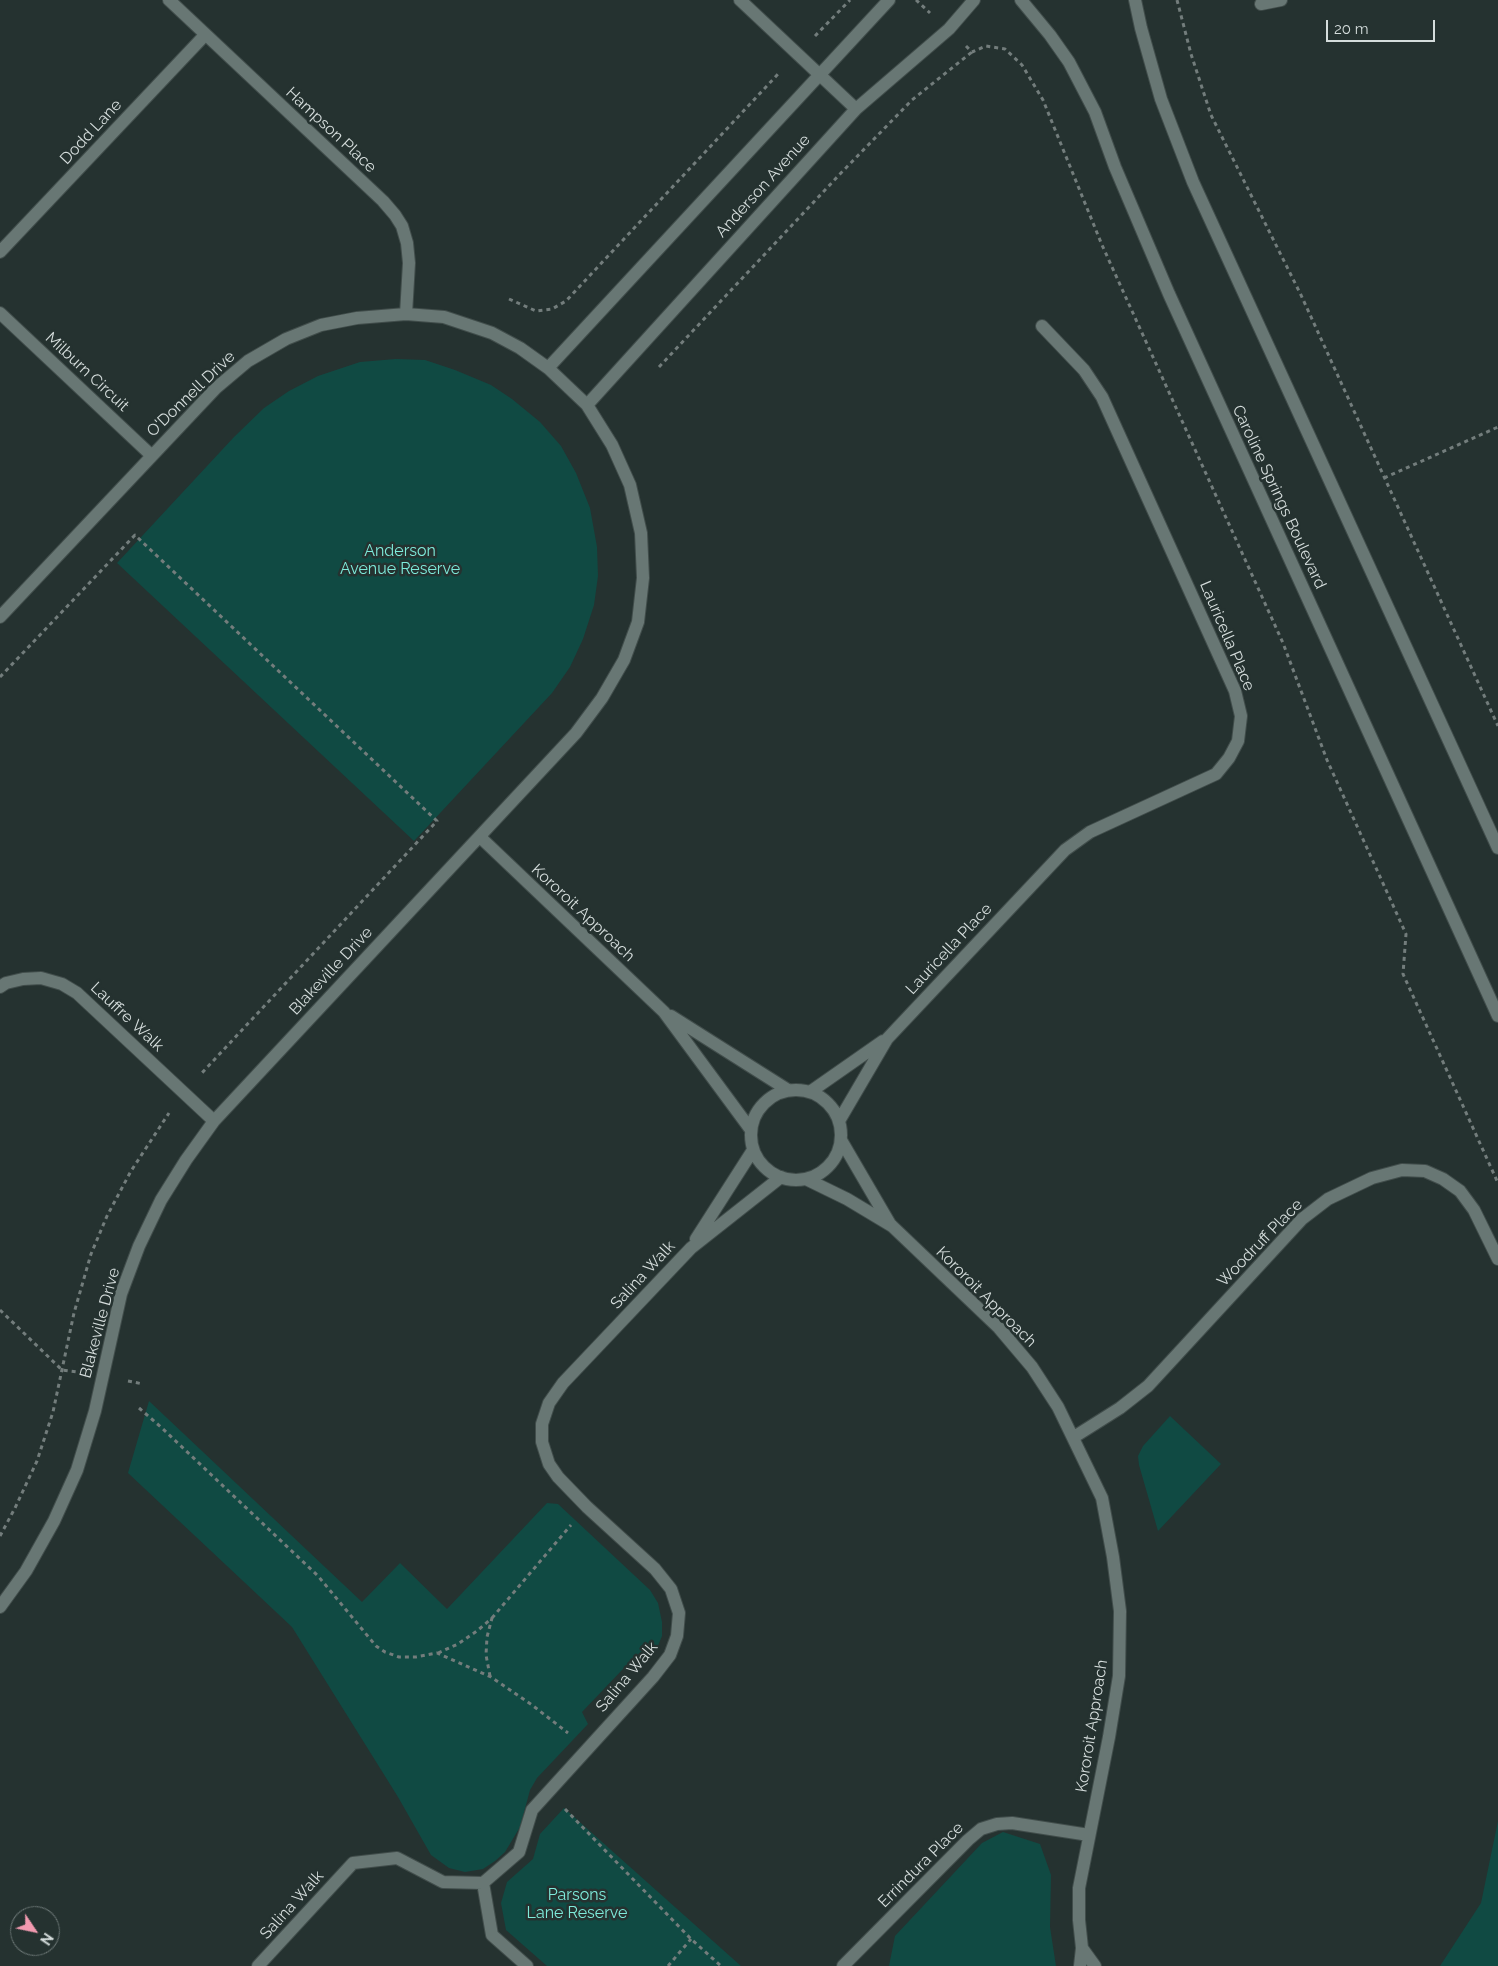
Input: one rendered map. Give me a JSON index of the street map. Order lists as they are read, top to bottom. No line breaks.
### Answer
{"streets":{"street":["Hampson Place","Dodd Lane","Anderson Avenue","Milburn Circuit","O'Donnell Drive","Caroline Springs Boulevard","Lauricella Place","Kororoit Approach","Blakeville Drive","Lauffre Walk","Woodruff Place","Salina Walk","Errindura Place"]},"crossings":[["Hampson Place","Dodd Lane"],["Hampson Place","O'Donnell Drive"],["Anderson Avenue","O'Donnell Drive"],["Anderson Avenue","Blakeville Drive"],["Milburn Circuit","O'Donnell Drive"],["O'Donnell Drive","Blakeville Drive"],["Lauricella Place","Kororoit Approach"],["Lauricella Place","Salina Walk"],["Kororoit Approach","Blakeville Drive"],["Kororoit Approach","Woodruff Place"],["Kororoit Approach","Salina Walk"],["Kororoit Approach","Errindura Place"],["Blakeville Drive","Lauffre Walk"]],"parks":["Anderson Avenue Reserve","Parsons Lane Reserve"],"scale_bar":"20 m","north":"bottom right"}
